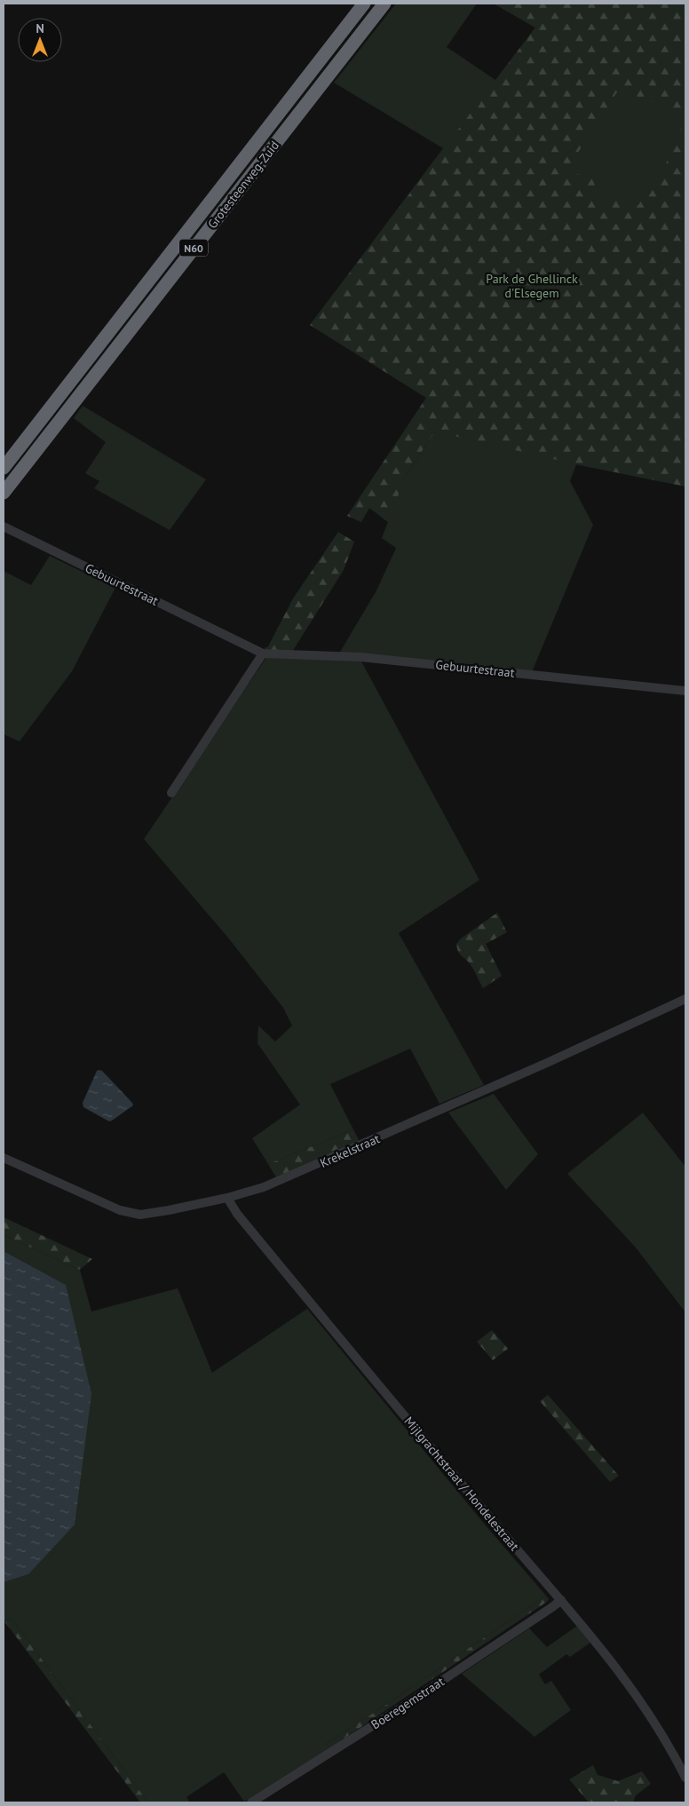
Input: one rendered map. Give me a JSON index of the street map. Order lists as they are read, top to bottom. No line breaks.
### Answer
{"streets":{"highway":["Grotesteenweg-Zuid","N60"],"street":["Gebuurtestraat","Krekelstraat","Mijlgrachtstraat / Hondelestraat","Boeregemstraat"]},"crossings":[["Krekelstraat","Mijlgrachtstraat / Hondelestraat"],["Mijlgrachtstraat / Hondelestraat","Boeregemstraat"]],"parks":["Park de Ghellinck d'Elsegem"],"north":"top"}
